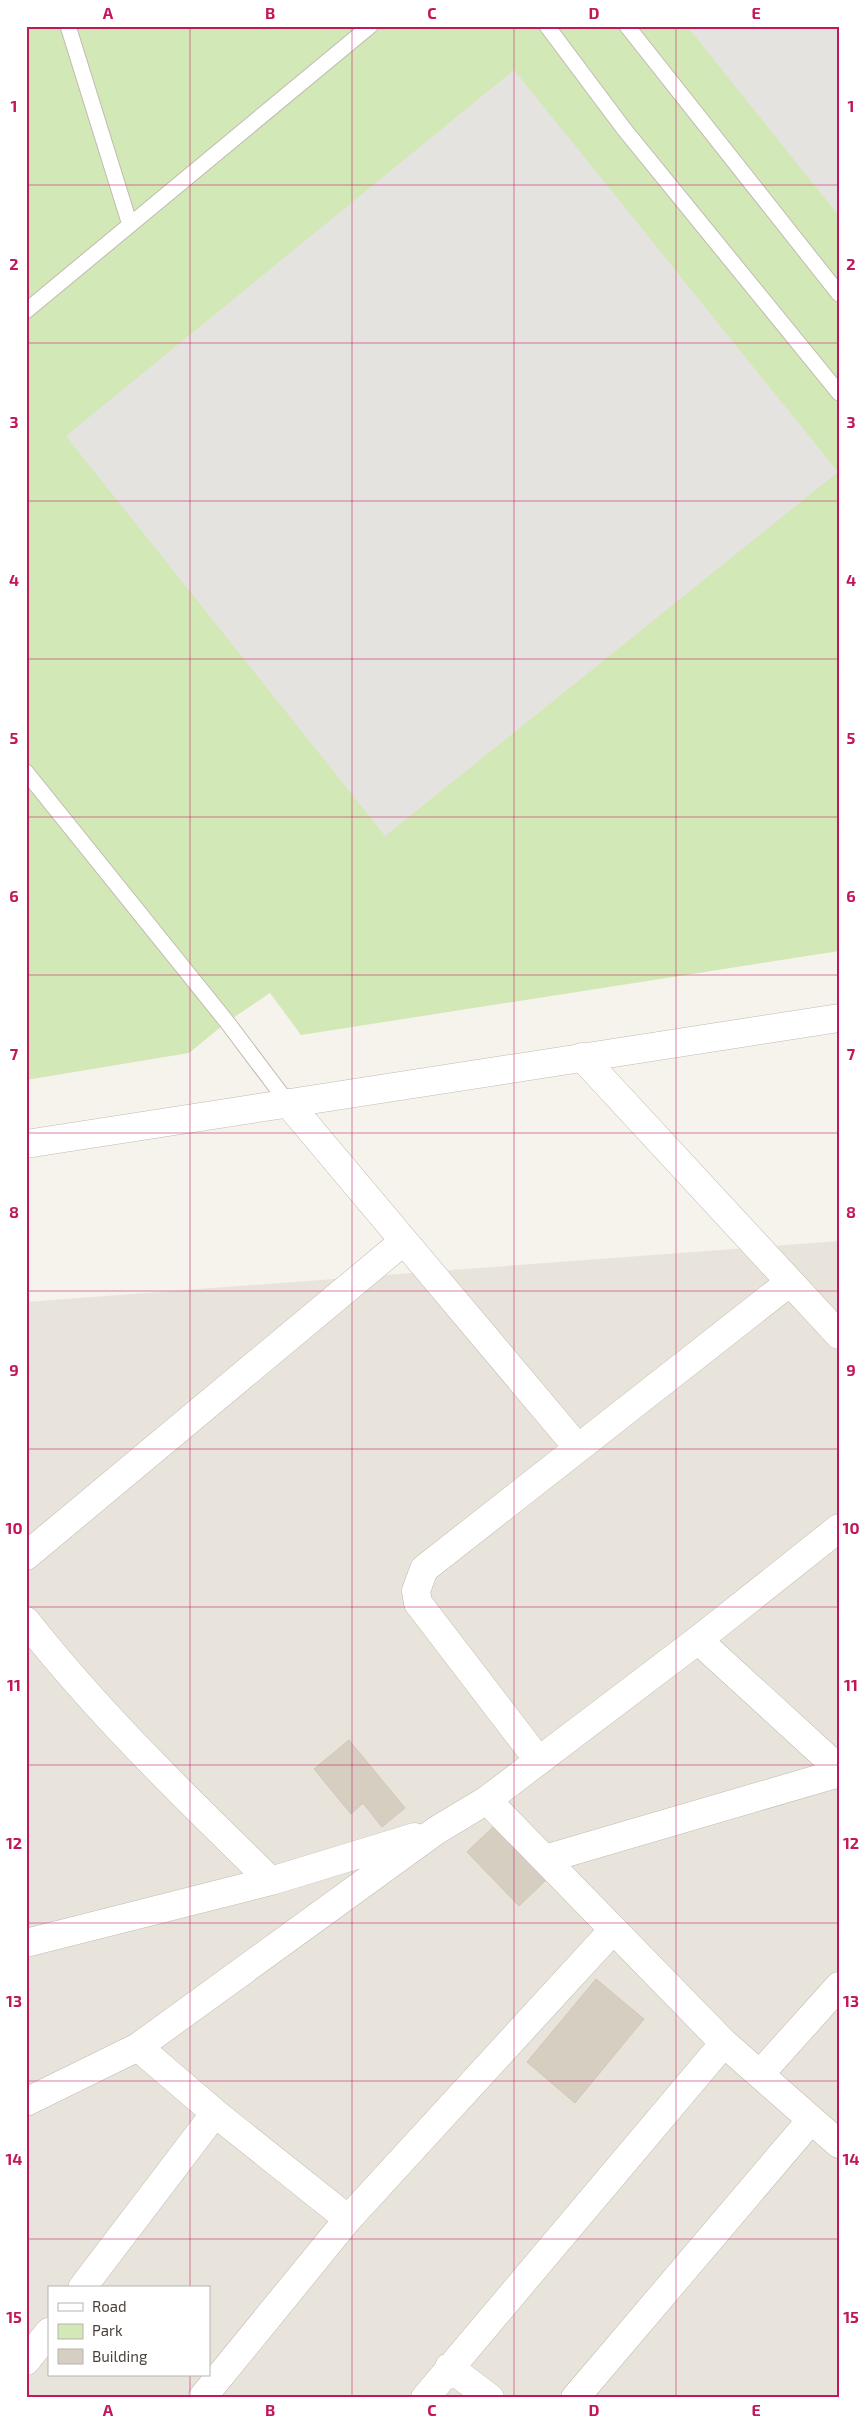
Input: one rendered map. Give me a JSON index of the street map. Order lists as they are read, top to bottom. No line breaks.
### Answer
{"legend":["Road","Park","Building"],"grid":{"columns":["A","B","C","D","E"],"rows":["1","2","3","4","5","6","7","8","9","10","11","12","13","14","15"]}}
